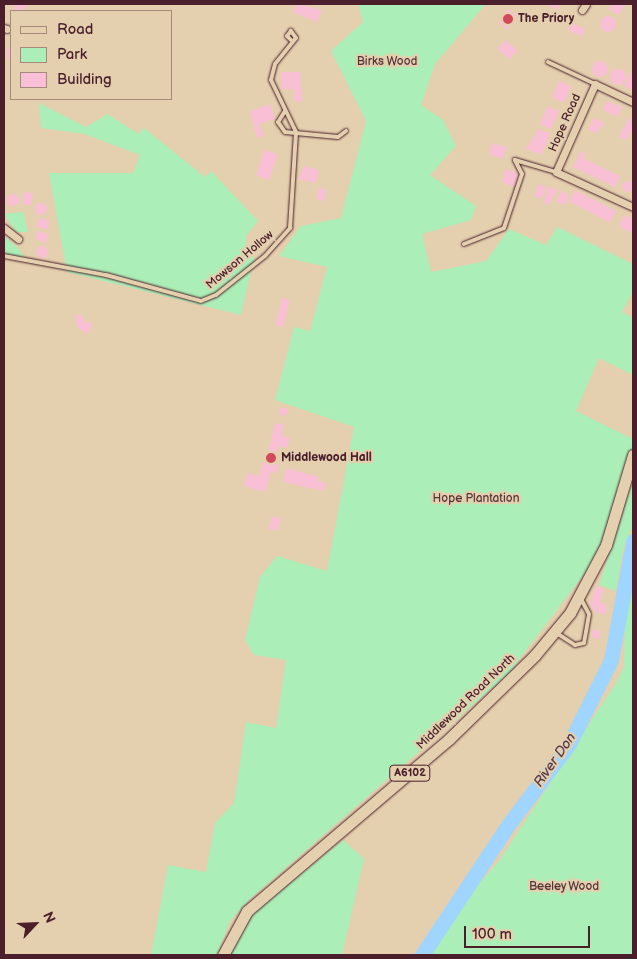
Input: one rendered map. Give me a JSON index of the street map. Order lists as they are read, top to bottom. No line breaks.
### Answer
{"streets":{"main road":["Middlewood Road North","A6102"],"street":["Hope Road"],"lane":["Mowson Hollow"]},"water":["River Don"],"parks":["Birks Wood","Hope Plantation","Beeley Wood"],"places":["The Priory","Middlewood Hall"],"legend":["Road","Park","Building"],"scale_bar":"100 m","north":"top right"}
